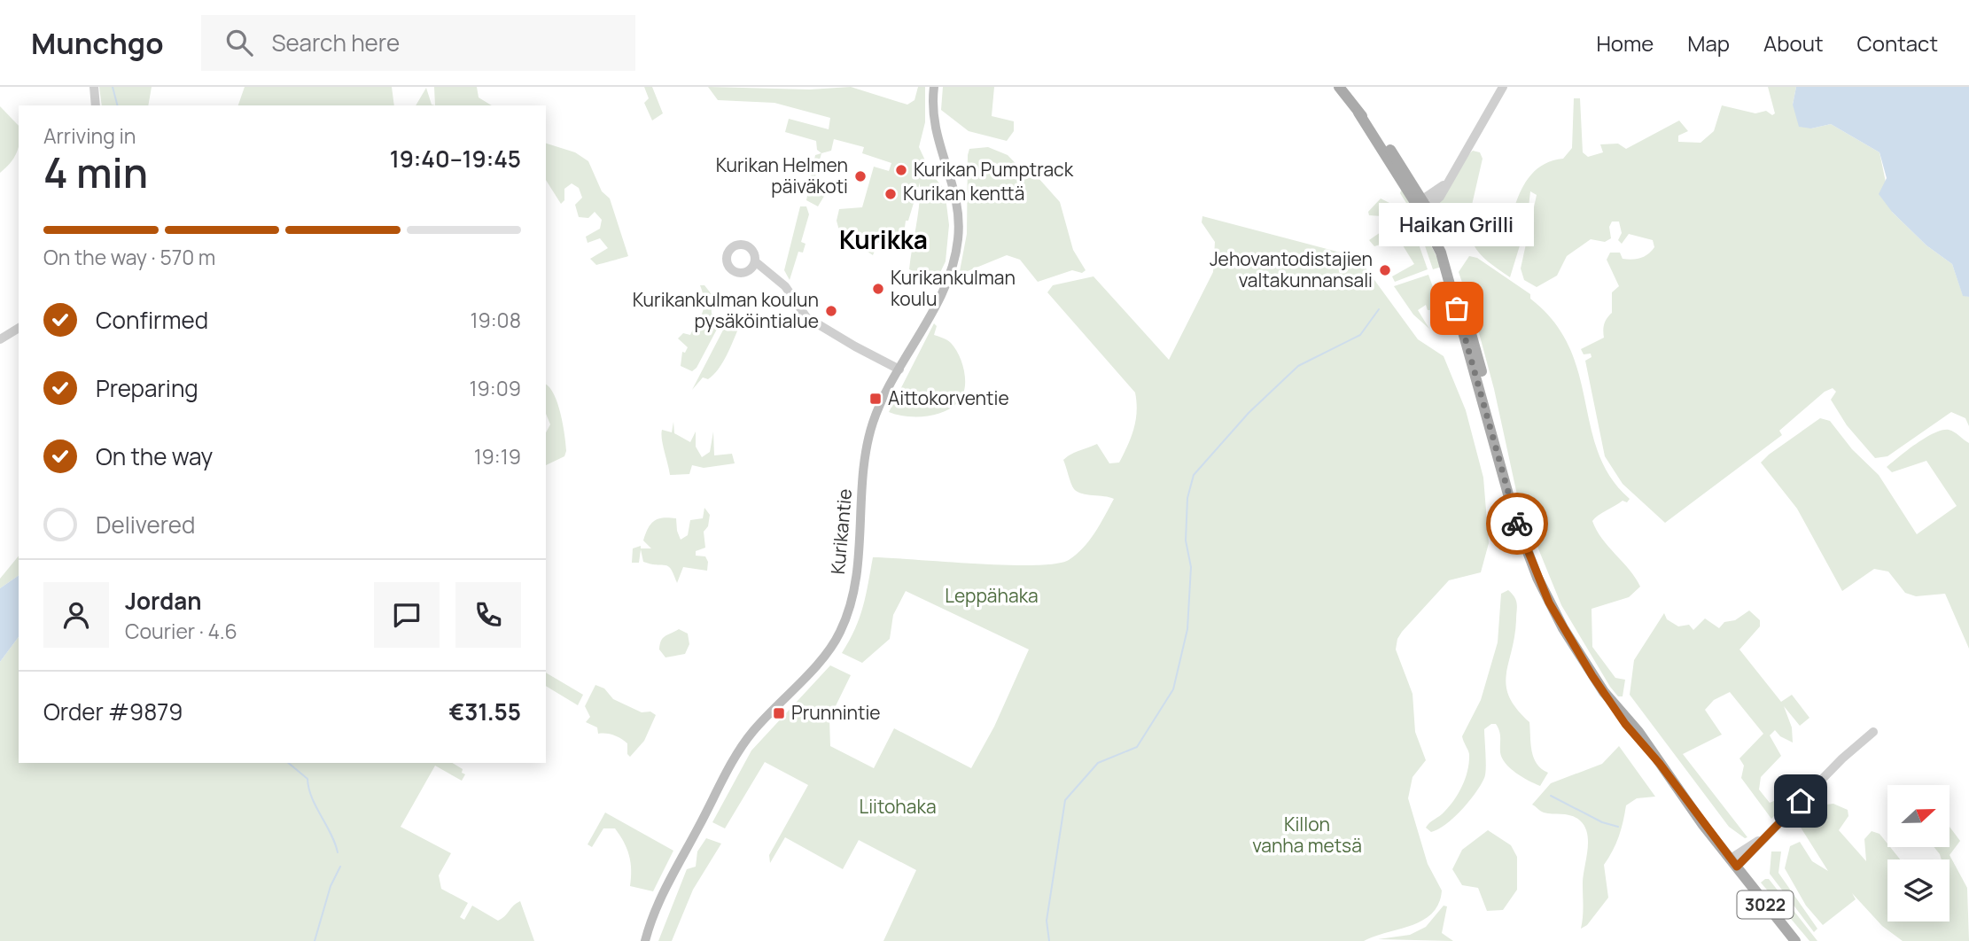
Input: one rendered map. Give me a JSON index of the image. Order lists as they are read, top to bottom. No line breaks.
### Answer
{"streets":{"main road":["Kurikantie","3022"]},"districts":["Kurikka"],"parks":["Leppähaka","Liitohaka","Killon vanha metsä"],"places":{"other":["Kurikan Pumptrack","Kurikan Helmen päiväkoti","Kurikan kenttä","Jehovantodistajien valtakunnansali","Kurikankulman koulu","Haikan Grilli","Kurikankulman koulun pysäköintialue"],"transit":["Aittokorventie","Prunnintie"]},"north":"right","page":{"header":"Munchgo","search":"Search here","nav":["Home","Map","About","Contact"],"heading":["4 min","Arriving in","19:40–19:45"],"panel":["Jordan","Courier · 4.6","Order #9879","€31.55"],"bubble":"Haikan Grilli","bar":"On the way · 570 m","list":[["Confirmed","19:08"],["Preparing","19:09"],["On the way","19:19"],"Delivered"]}}
